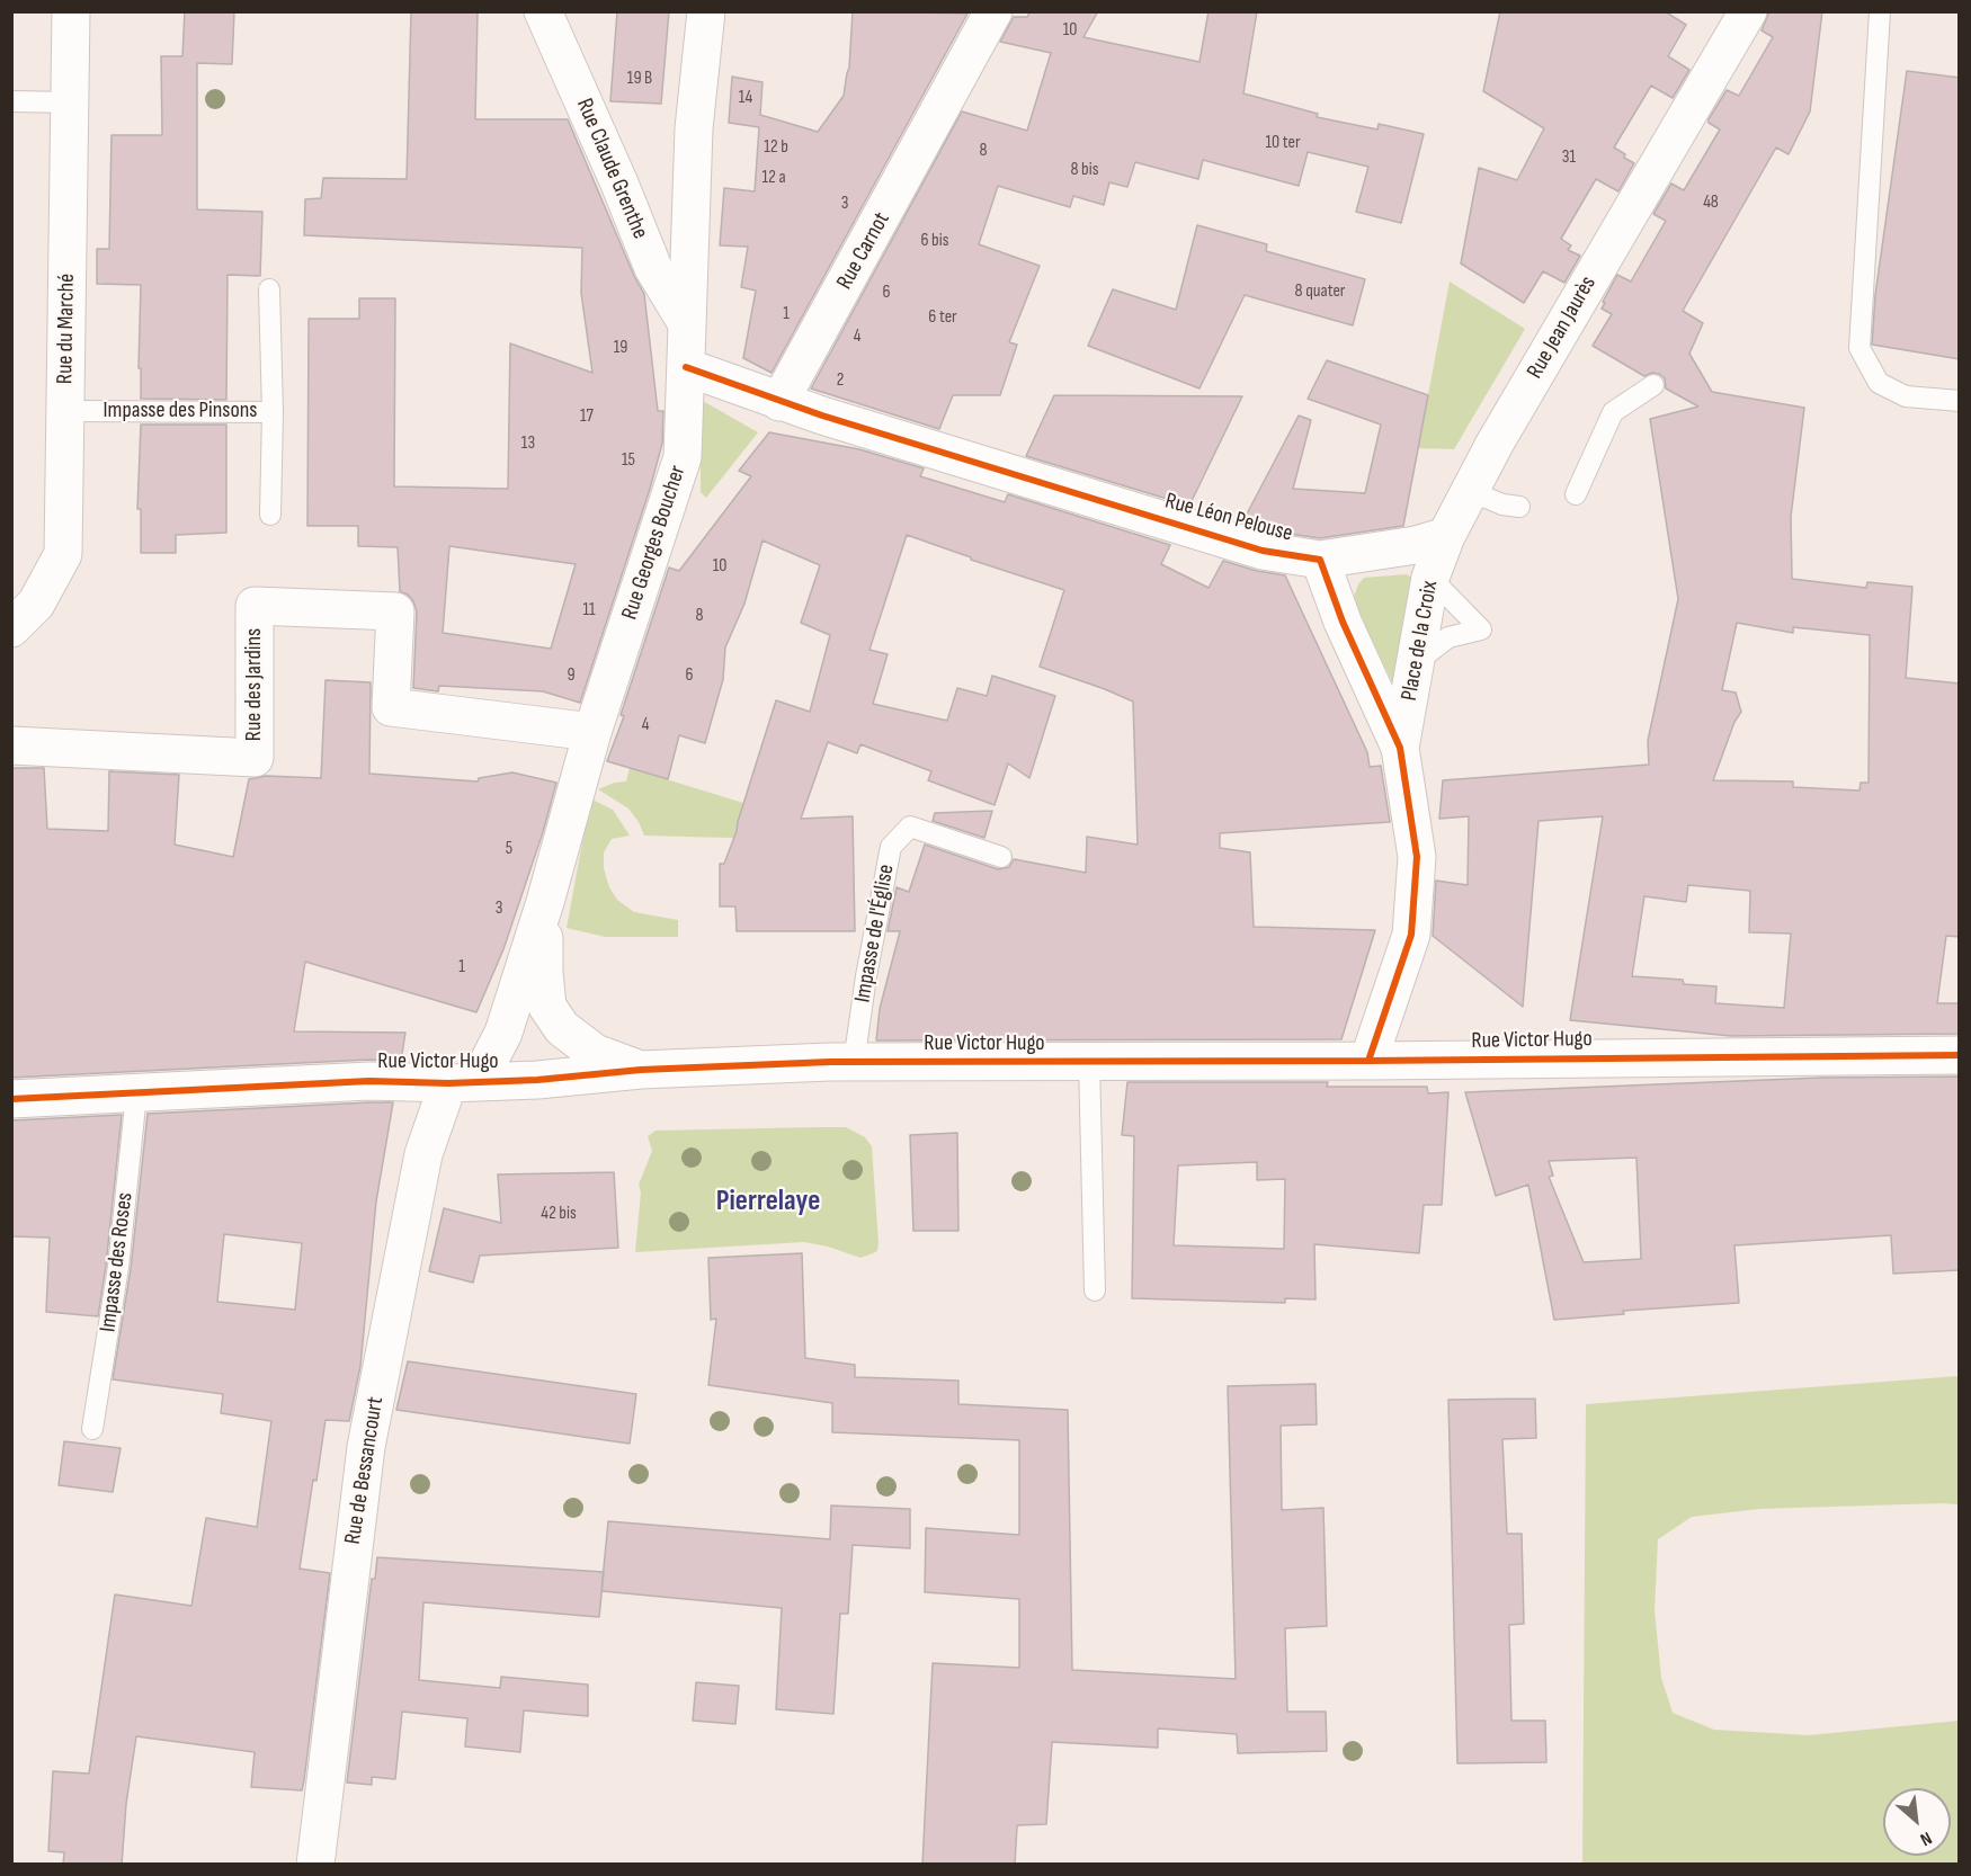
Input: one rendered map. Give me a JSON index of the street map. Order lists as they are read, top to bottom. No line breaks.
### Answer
{"streets":{"street":["Rue Claude Grenthe","Rue Carnot","Rue Jean Jaurès","Rue du Marché","Rue Léon Pelouse","Rue Georges Boucher","Place de la Croix","Rue des Jardins","Rue Victor Hugo","Rue de Bessancourt"],"lane":["Impasse des Pinsons","Impasse de l'Église","Impasse des Roses"]},"crossings":[["Rue Claude Grenthe","Rue Georges Boucher"],["Rue Carnot","Rue Léon Pelouse"],["Rue Jean Jaurès","Place de la Croix"],["Rue du Marché","Impasse des Pinsons"],["Rue Georges Boucher","Rue des Jardins"],["Rue Georges Boucher","Rue Victor Hugo"],["Rue Georges Boucher","Rue de Bessancourt"],["Impasse de l'Église","Rue Victor Hugo"],["Rue Victor Hugo","Impasse des Roses"],["Rue Victor Hugo","Rue de Bessancourt"]],"districts":["Pierrelaye"],"house_numbers":["10","19 B","14","10 ter","12 b","8","31","8 bis","12 a","48","3","6 bis","8 quater","6","1","6 ter","4","19","2","17","13","15","10","11","8","9","6","4","5","3","1","42 bis"],"north":"bottom right"}
